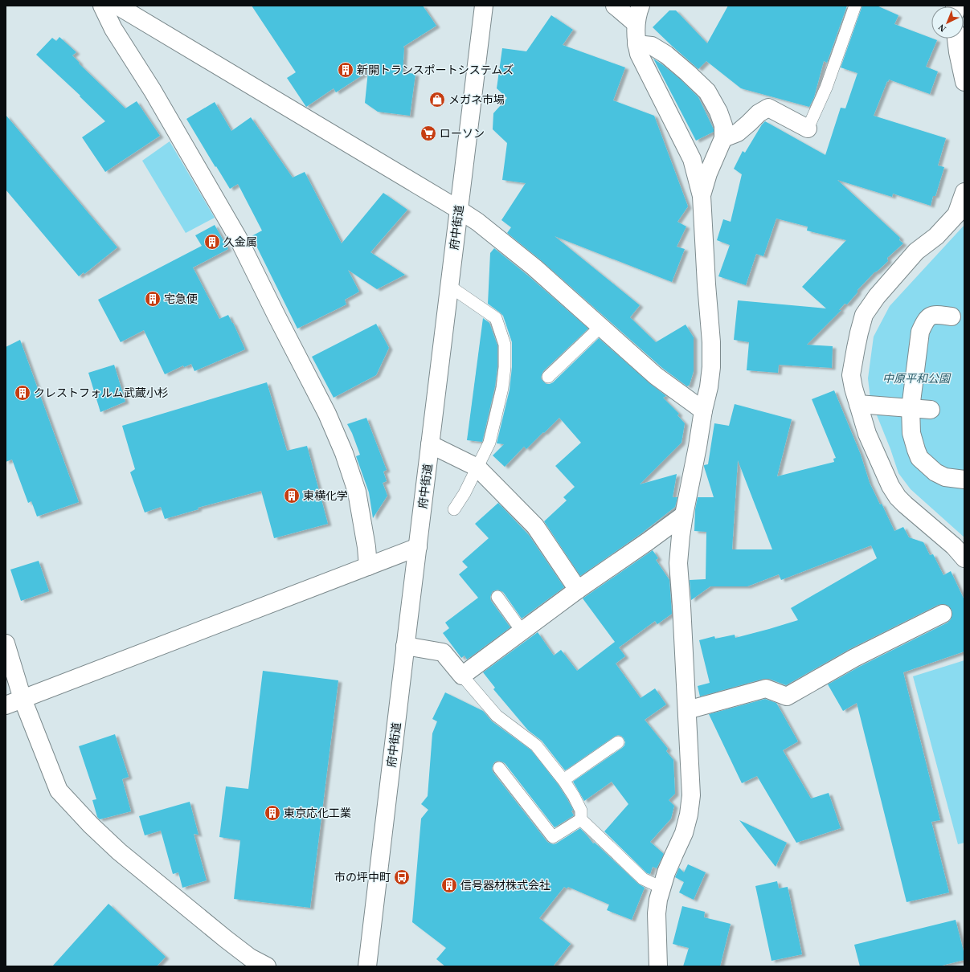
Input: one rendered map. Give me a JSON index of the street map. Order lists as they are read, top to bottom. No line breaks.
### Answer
{"streets":{"main road":["府中街道"]},"parks":["中原平和公園"],"places":{"building":["新開トランスポートシステムズ","久金属","宅急便","クレストフォルム武蔵小杉","東横化学","東京応化工業","信号器材株式会社"],"shop":["メガネ市場"],"supermarket":["ローソン"],"bus stop":["市の坪中町"]},"north":"bottom left"}
